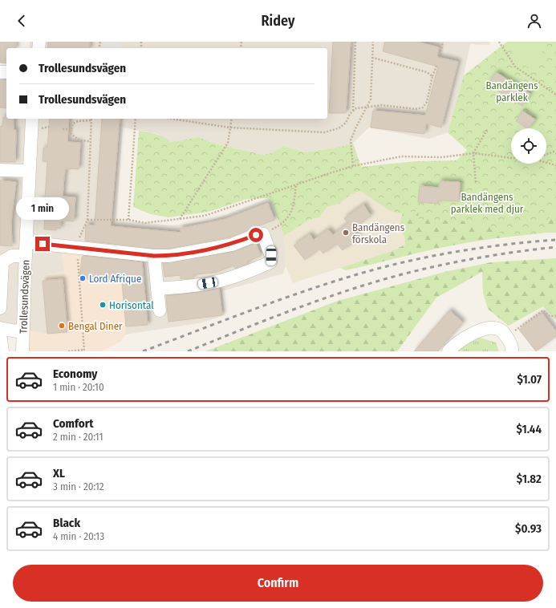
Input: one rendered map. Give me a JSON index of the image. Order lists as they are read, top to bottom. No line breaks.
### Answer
{"streets":{"street":["Trollesundsvägen"]},"parks":["Bandängens parklek","Bandängens parklek med djur"],"places":["Bandängens förskola","Lord Afrique","Horisontal","Bengal Diner"],"page":{"header":"Ridey","banner":["Trollesundsvägen","Trollesundsvägen"],"bubble":"1 min","list":[{"name":"Economy","note":"1 min · 20:10","value":"$1.07"},{"name":"Comfort","note":"2 min · 20:11","value":"$1.44"},{"name":"XL","note":"3 min · 20:12","value":"$1.82"},{"name":"Black","note":"4 min · 20:13","value":"$0.93"}],"buttons":"Confirm"}}
